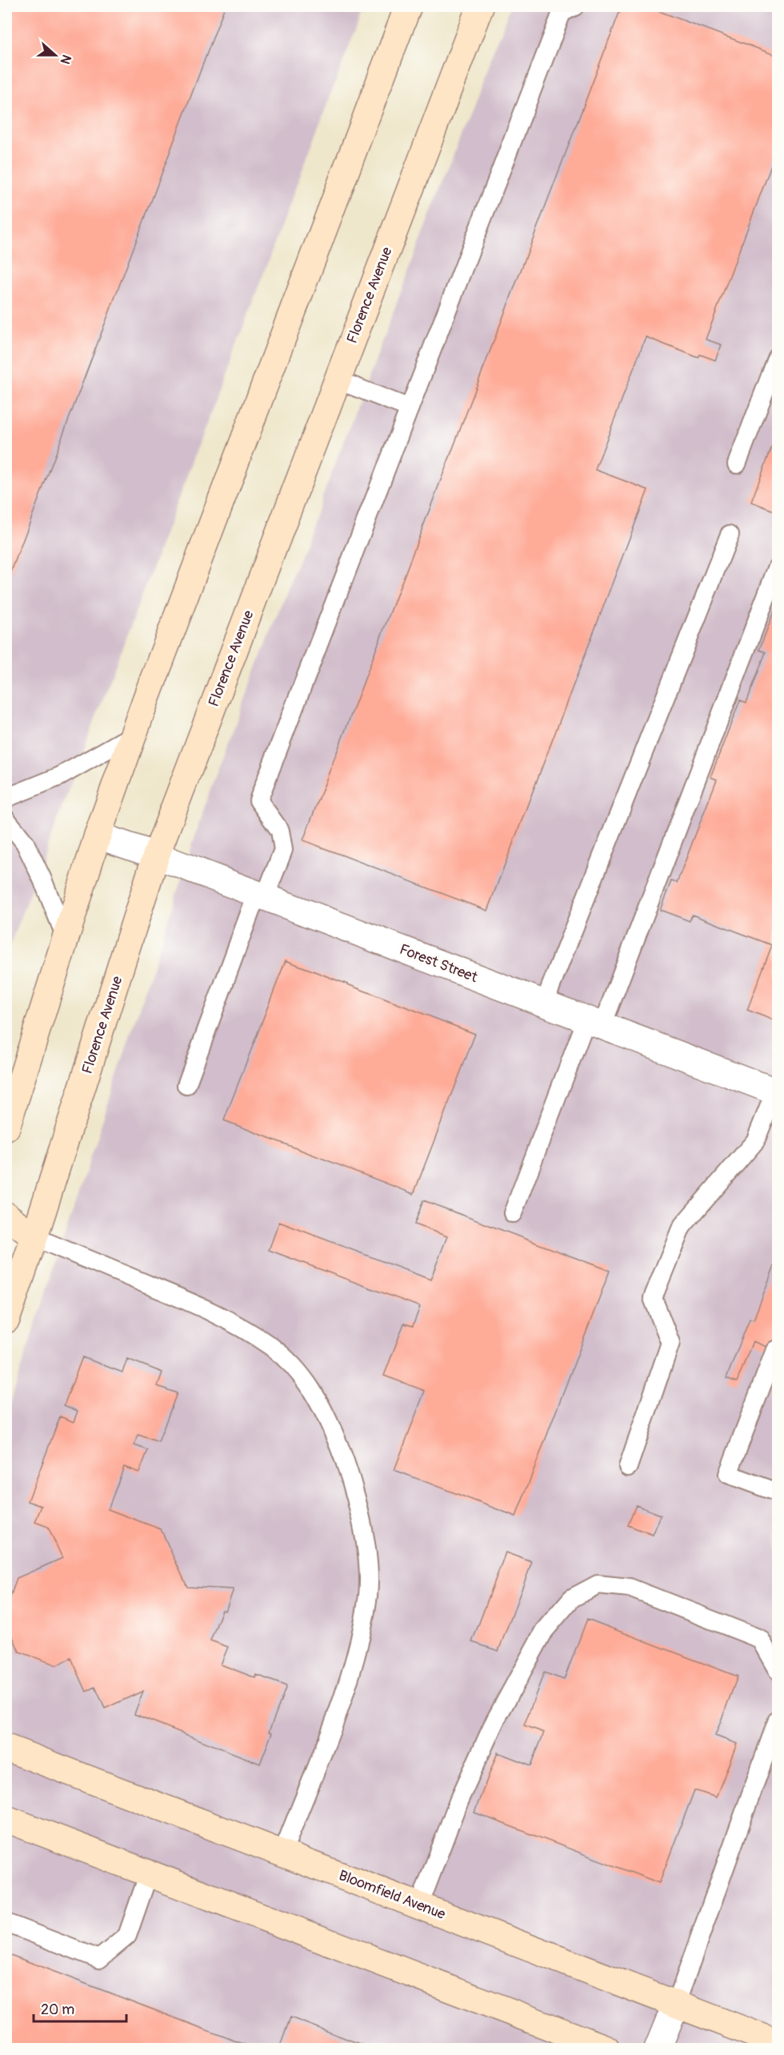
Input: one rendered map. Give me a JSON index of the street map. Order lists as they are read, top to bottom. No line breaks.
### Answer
{"streets":{"main road":["Florence Avenue","Bloomfield Avenue"],"street":["Forest Street"]},"crossings":[["Florence Avenue","Forest Street"]],"scale_bar":"20 m","north":"right"}
